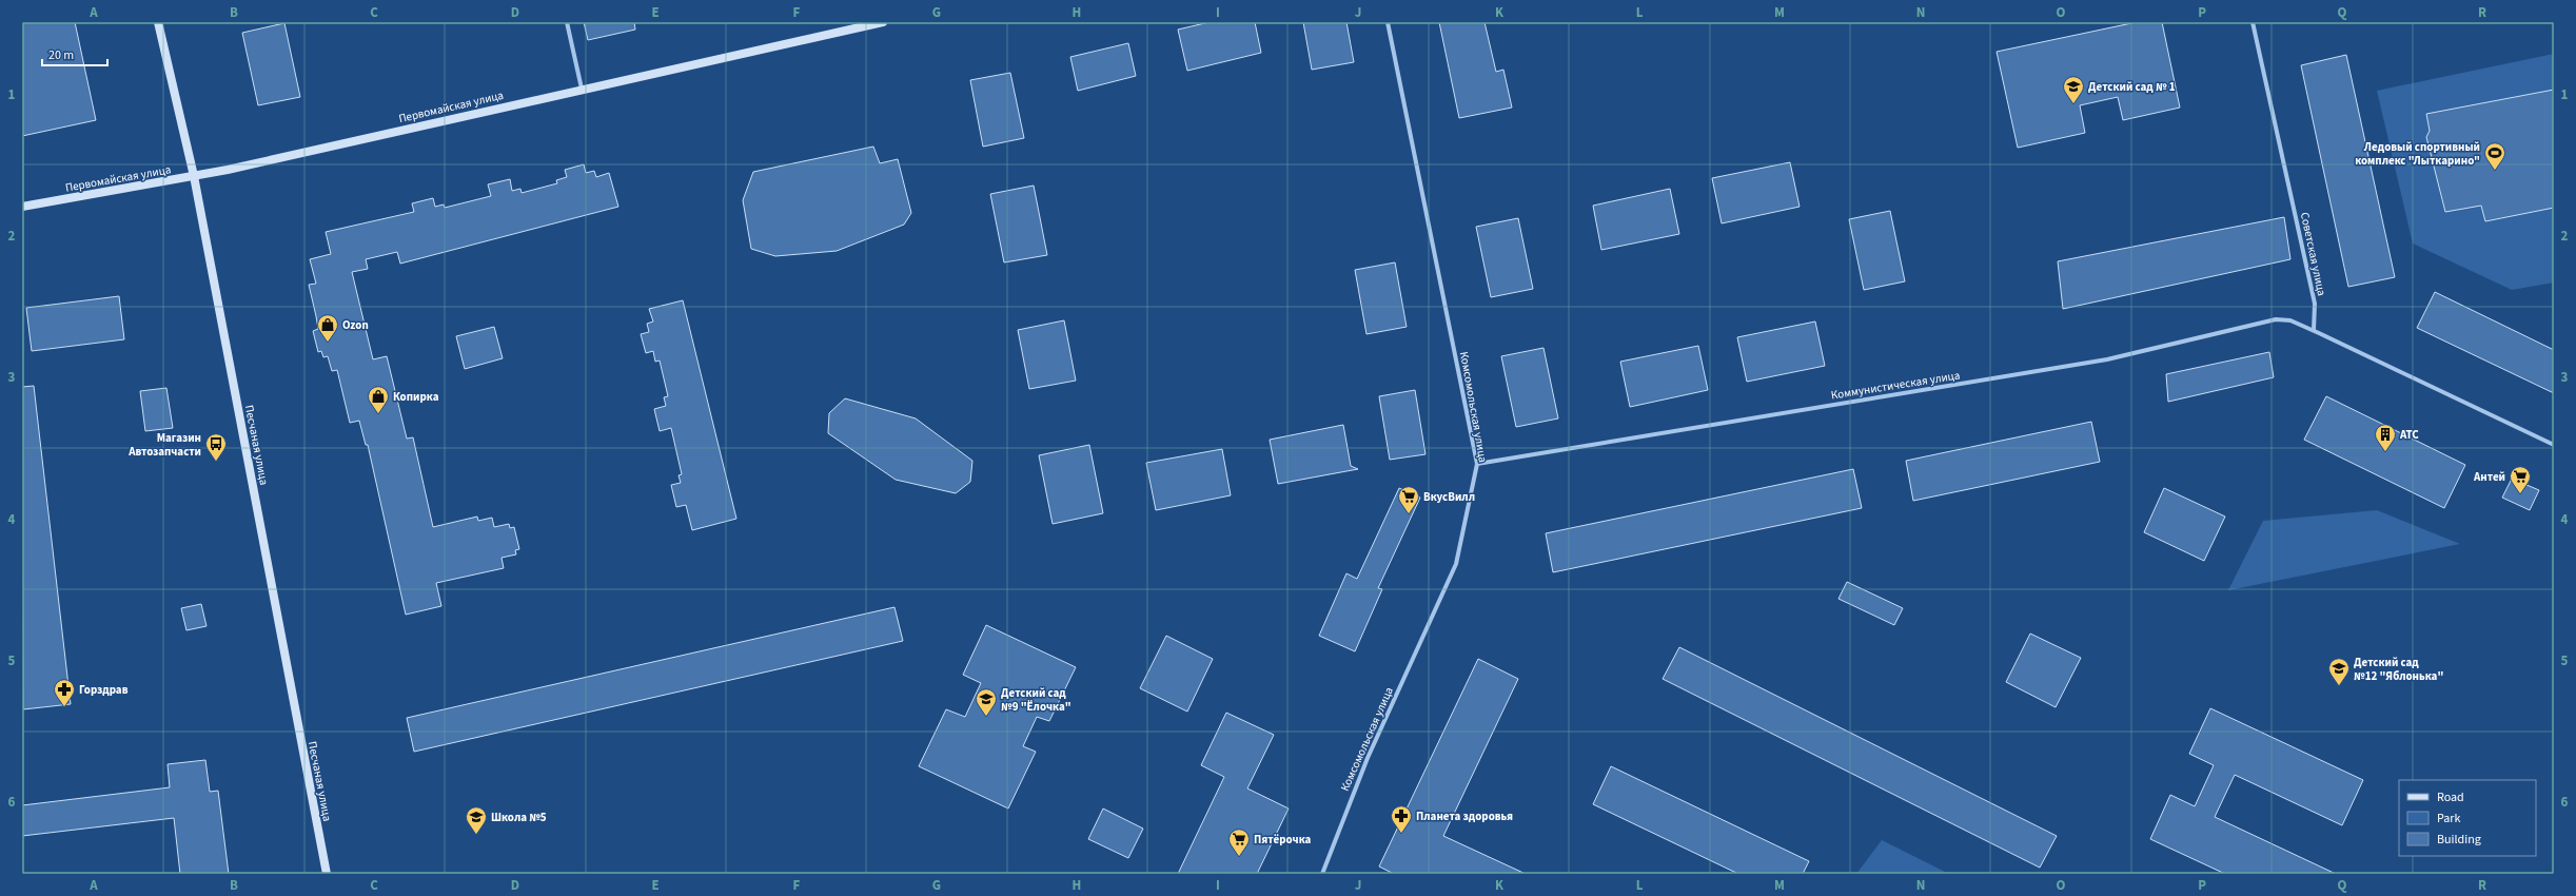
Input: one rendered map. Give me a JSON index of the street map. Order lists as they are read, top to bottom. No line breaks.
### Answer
{"streets":{"street":["Первомайская улица","Советская улица","Коммунистическая улица","Комсомольская улица","Песчаная улица"]},"crossings":[["Первомайская улица","Песчаная улица"],["Советская улица","Коммунистическая улица"],["Коммунистическая улица","Комсомольская улица"]],"places":{"school or university":["Детский сад № 1","Детский сад №12 \"Яблонька\"","Детский сад №9 \"Ёлочка\"","Школа №5"],"sports":["Ледовый спортивный комплекс \"Лыткарино\""],"shop":["Ozon","Копирка"],"building":["АТС"],"bus stop":["Магазин Автозапчасти"],"supermarket":["Антей","ВкусВилл","Пятёрочка"],"pharmacy":["Горздрав","Планета здоровья"]},"legend":["Road","Park","Building"],"scale_bar":"20 m","grid":{"columns":["A","B","C","D","E","F","G","H","I","J","K","L","M","N","O","P","Q","R"],"rows":["1","2","3","4","5","6"]}}
